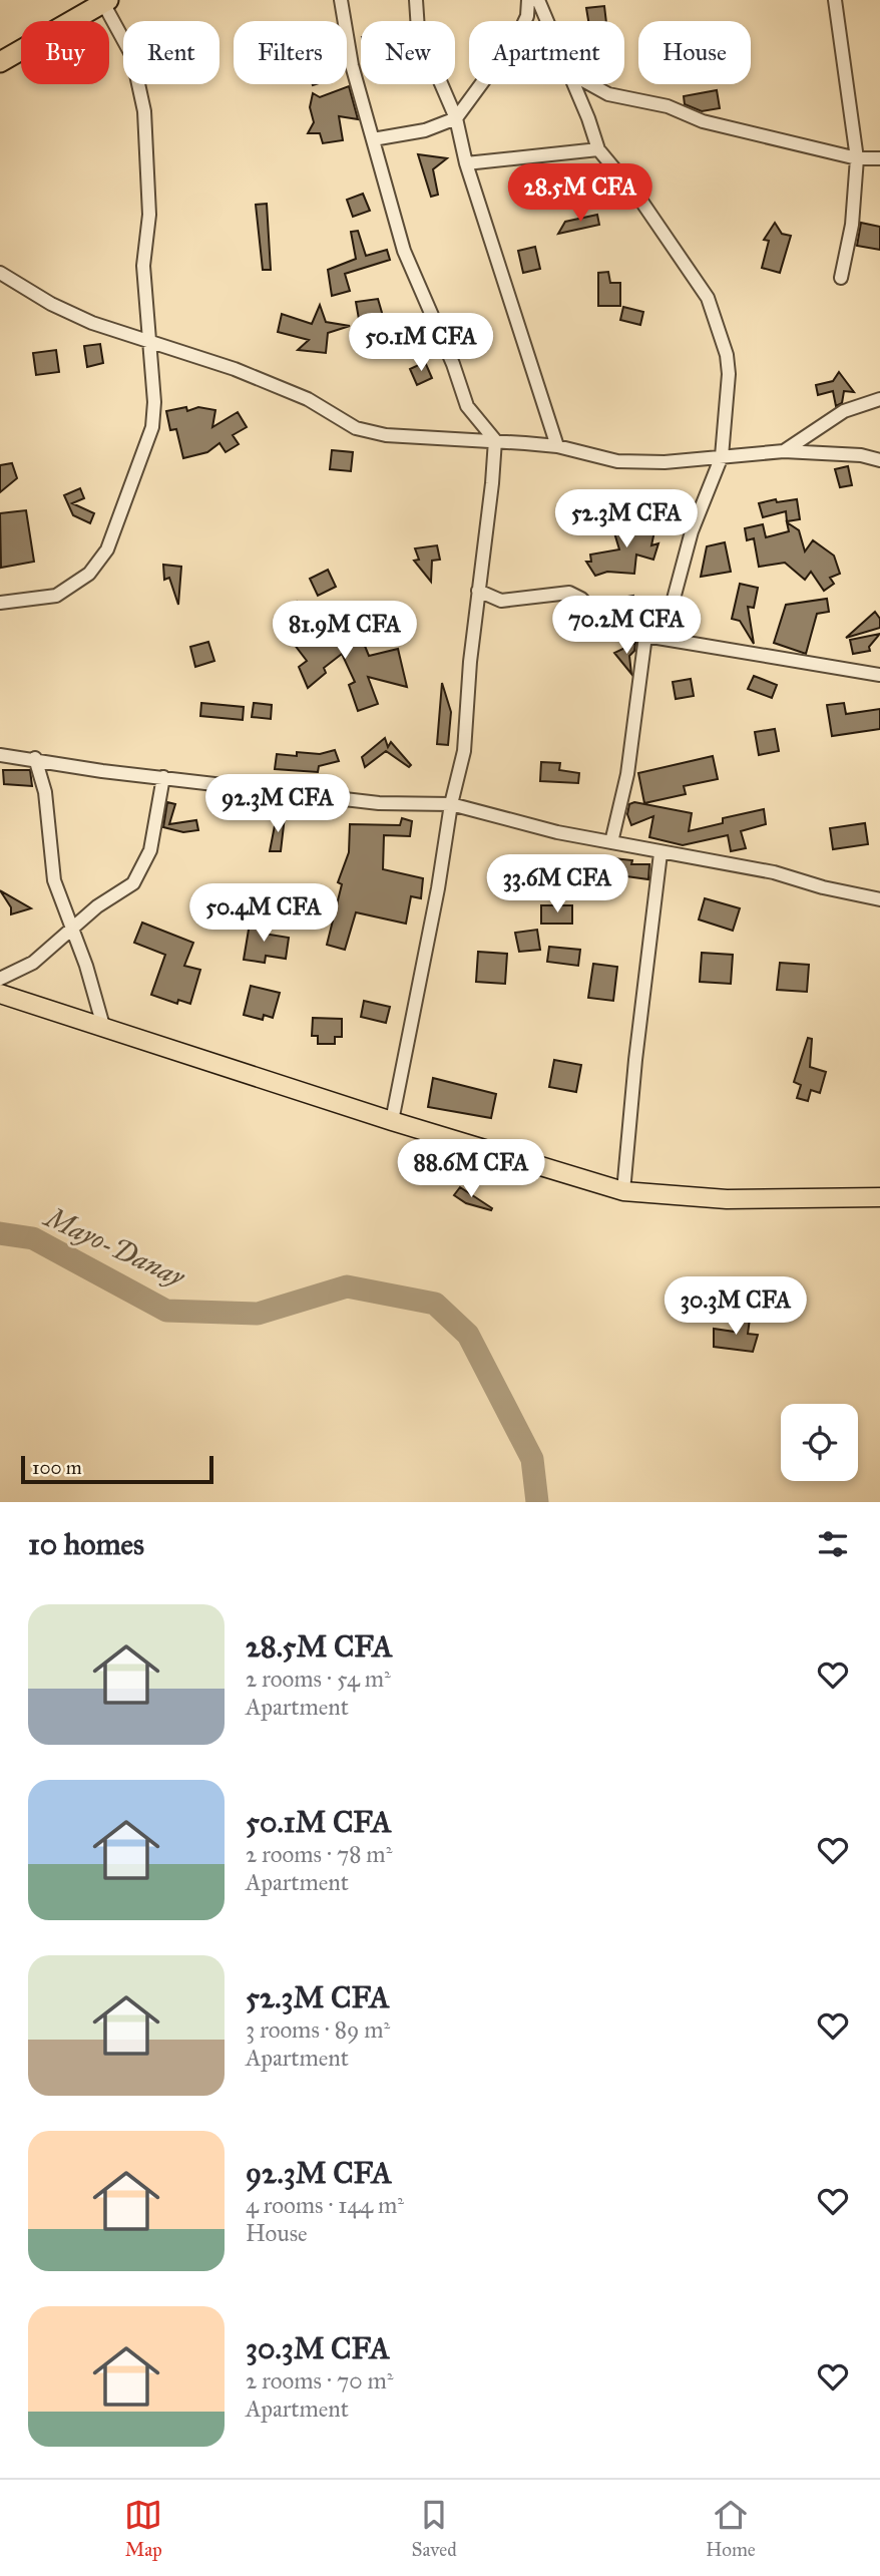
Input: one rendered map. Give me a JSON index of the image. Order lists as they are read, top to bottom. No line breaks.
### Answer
{"water":["Mayo-Danay"],"scale_bar":"100 m","page":{"chip":["Buy","Rent","Filters","New","Apartment","House"],"price":["28.5M CFA","50.1M CFA","52.3M CFA","70.2M CFA","81.9M CFA","92.3M CFA","33.6M CFA","50.4M CFA","88.6M CFA","30.3M CFA"],"scale":"100 m","heading":"10 homes","list":[{"name":"28.5M CFA","note":"2 rooms · 54 m² · Apartment"},{"name":"50.1M CFA","note":"2 rooms · 78 m² · Apartment"},{"name":"52.3M CFA","note":"3 rooms · 89 m² · Apartment"},{"name":"92.3M CFA","note":"4 rooms · 144 m² · House"},{"name":"30.3M CFA","note":"2 rooms · 70 m² · Apartment"}],"tabs":["Map","Saved","Home"]}}
